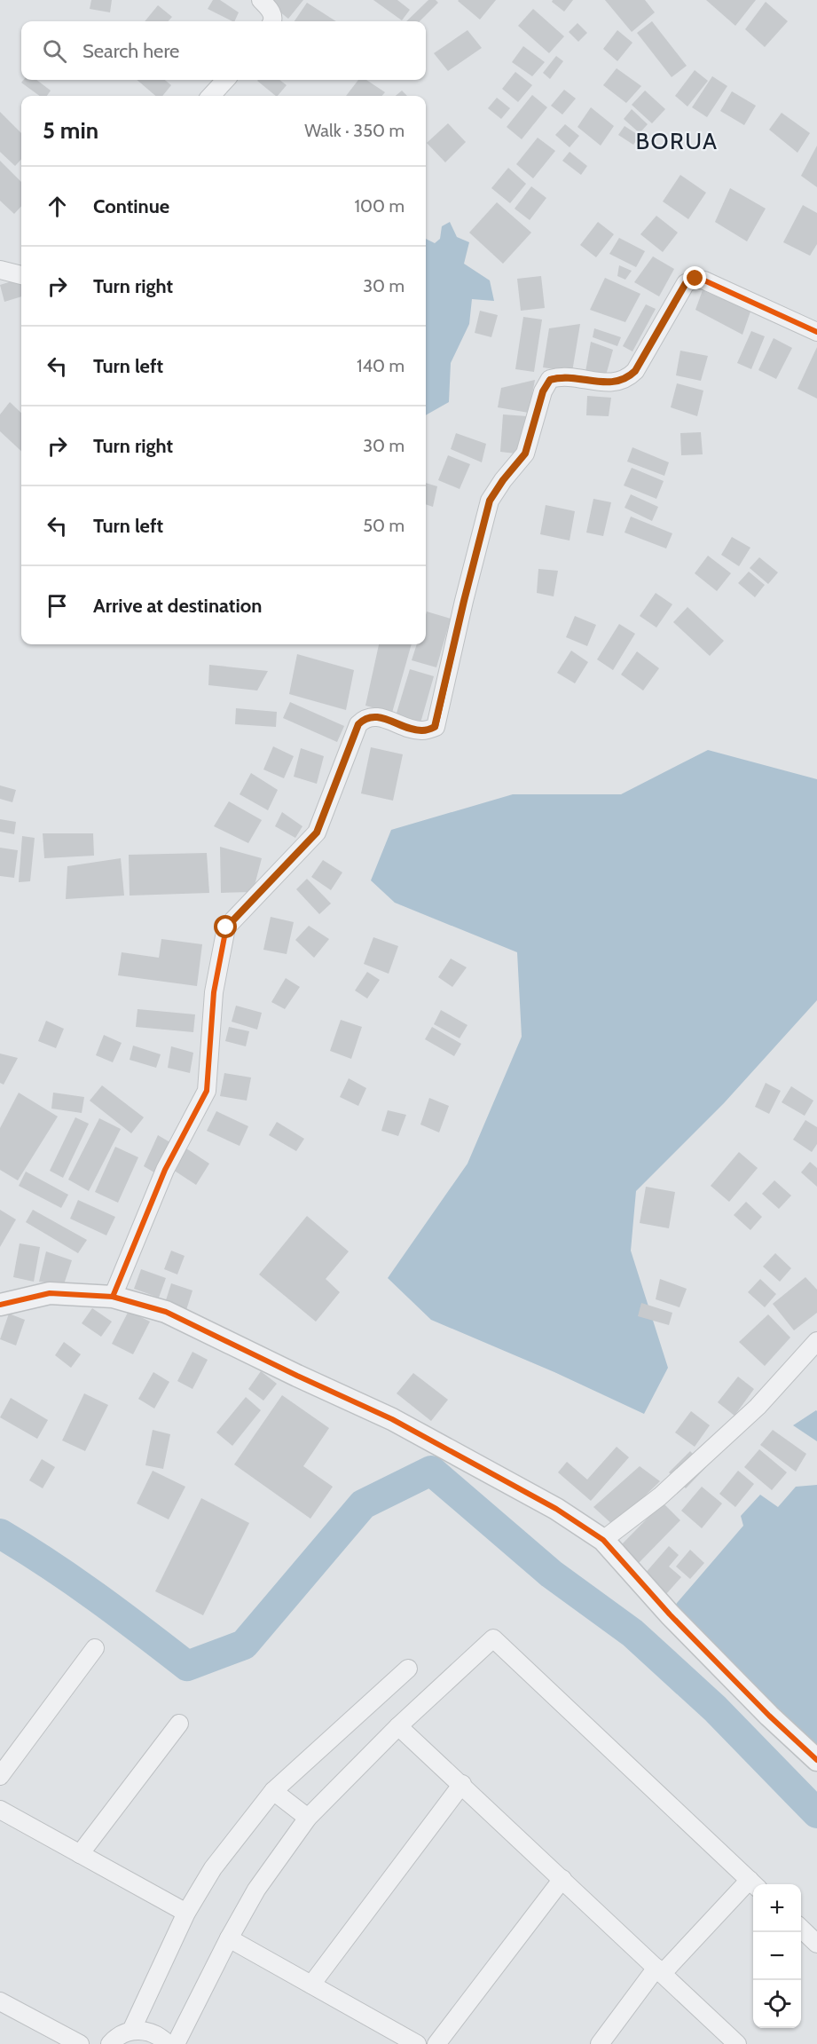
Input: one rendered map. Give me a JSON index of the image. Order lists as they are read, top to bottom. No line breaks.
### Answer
{"districts":["BORUA"],"page":{"search":"Search here","heading":["5 min","Walk · 350 m"],"list":[["Continue","100 m"],["Turn right","30 m"],["Turn left","140 m"],["Turn right","30 m"],["Turn left","50 m"],"Arrive at destination"],"map_buttons":["+","−"]}}
